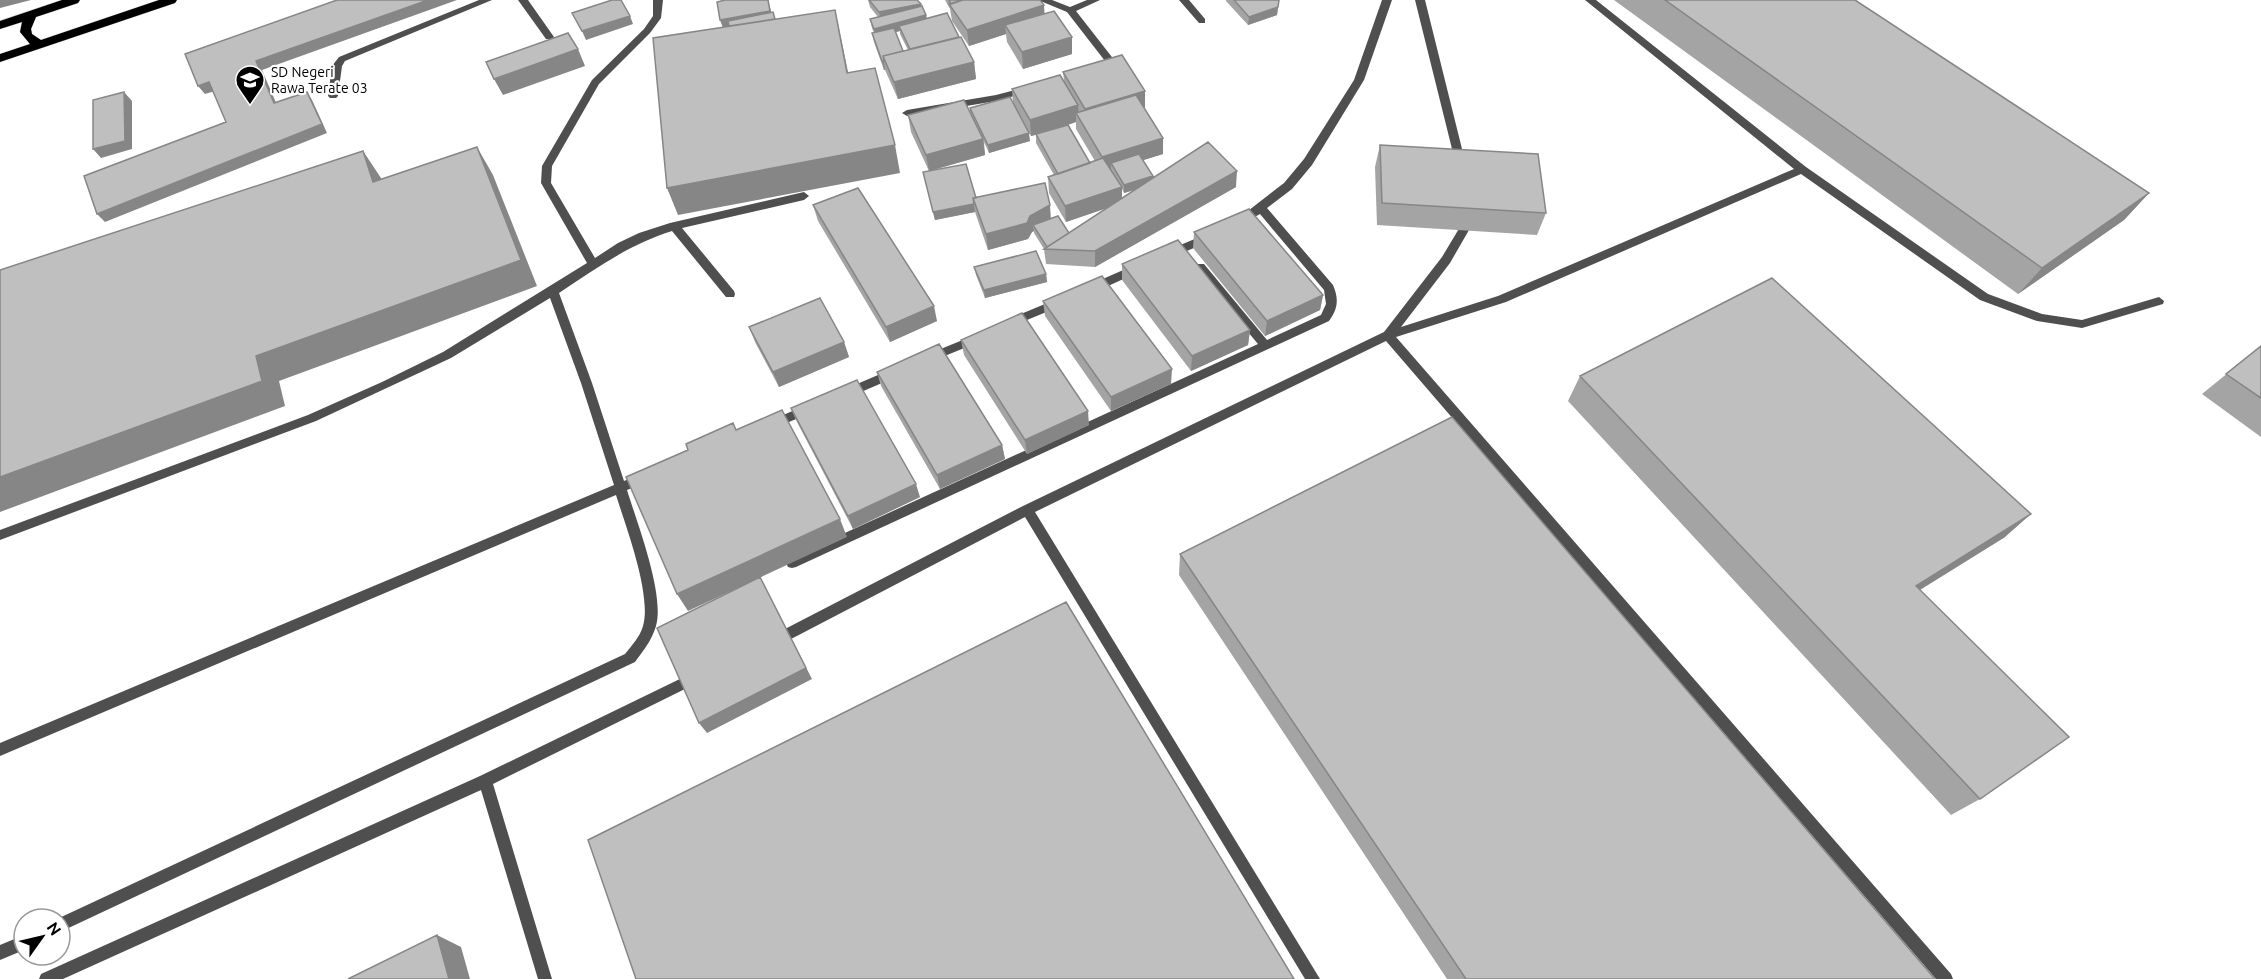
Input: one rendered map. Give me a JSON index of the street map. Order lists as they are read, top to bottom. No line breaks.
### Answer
{"places":{"school or university":["SD Negeri Rawa Terate 03"]},"north":"top right"}
